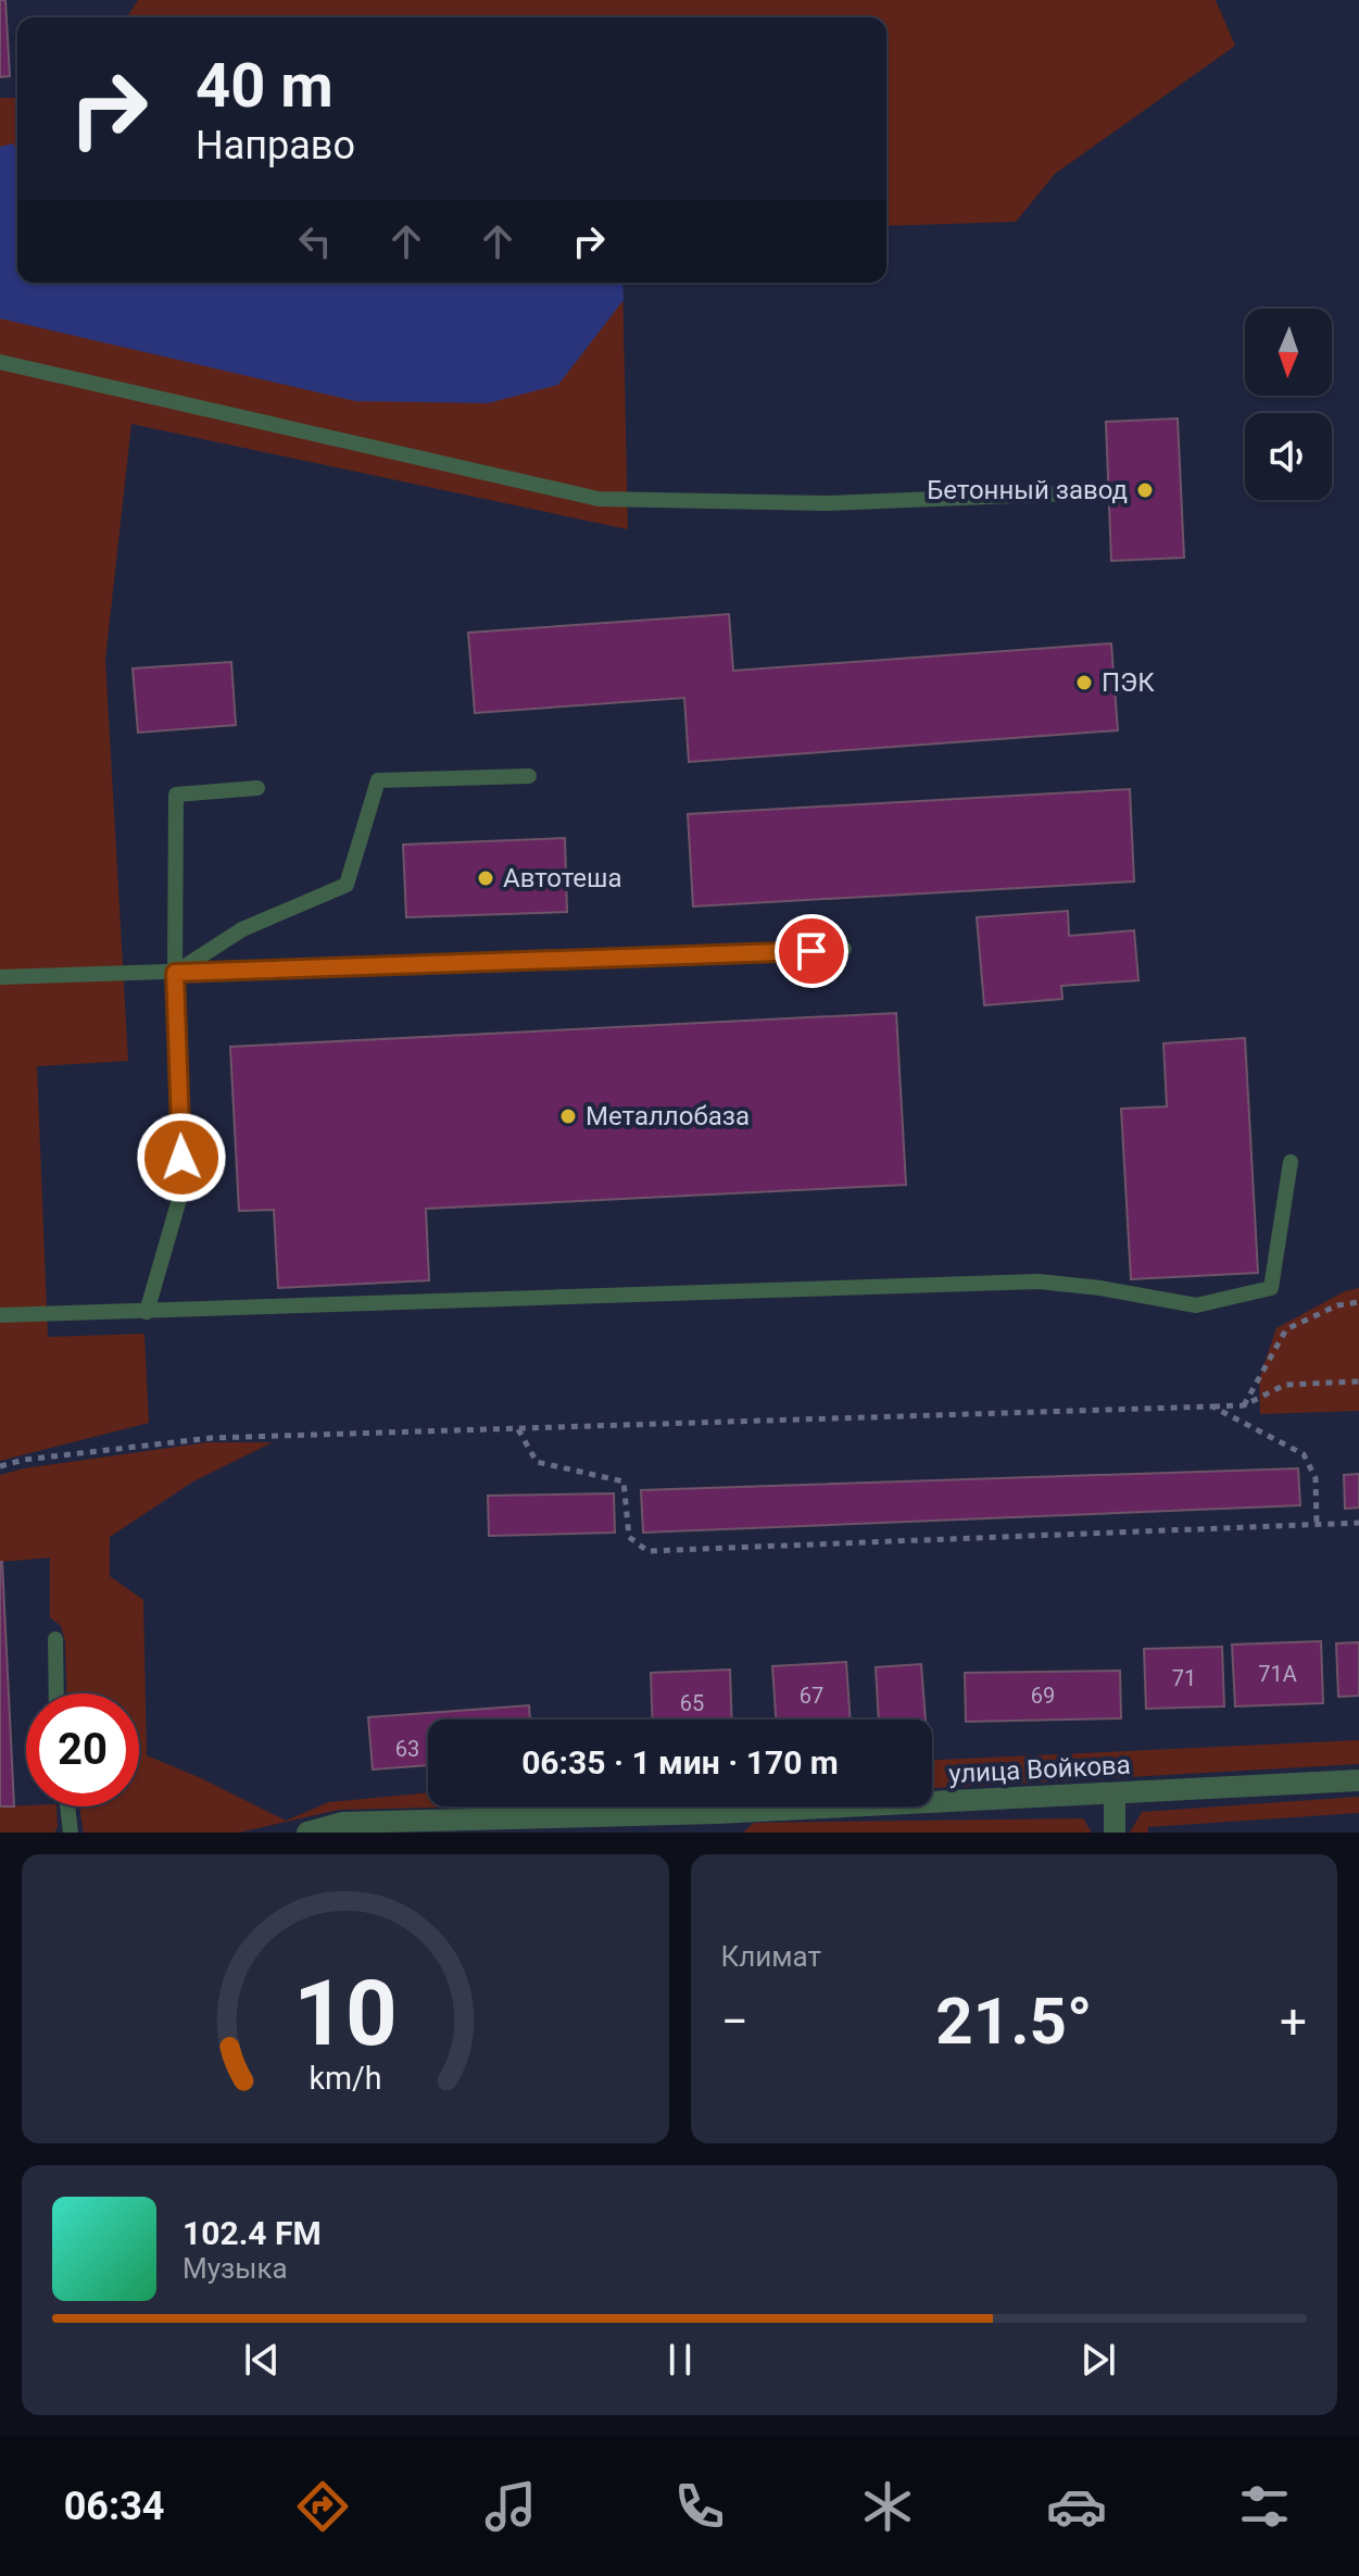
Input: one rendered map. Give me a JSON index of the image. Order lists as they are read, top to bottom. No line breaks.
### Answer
{"streets":{"street":["улица Войкова"]},"places":["Бетонный завод","ПЭК","Автотеша","Металлобаза"],"house_numbers":["71А","71","67","69","65","63"],"north":"bottom","page":{"turn":["40 m","Направо"],"limit":"20","trip":"06:35 · 1 мин · 170 m","tile":"Климат","heat":["−","21.5°","+"],"song":["102.4 FM","Музыка"],"tabs":"06:34","gauge":["10","km/h"]}}
